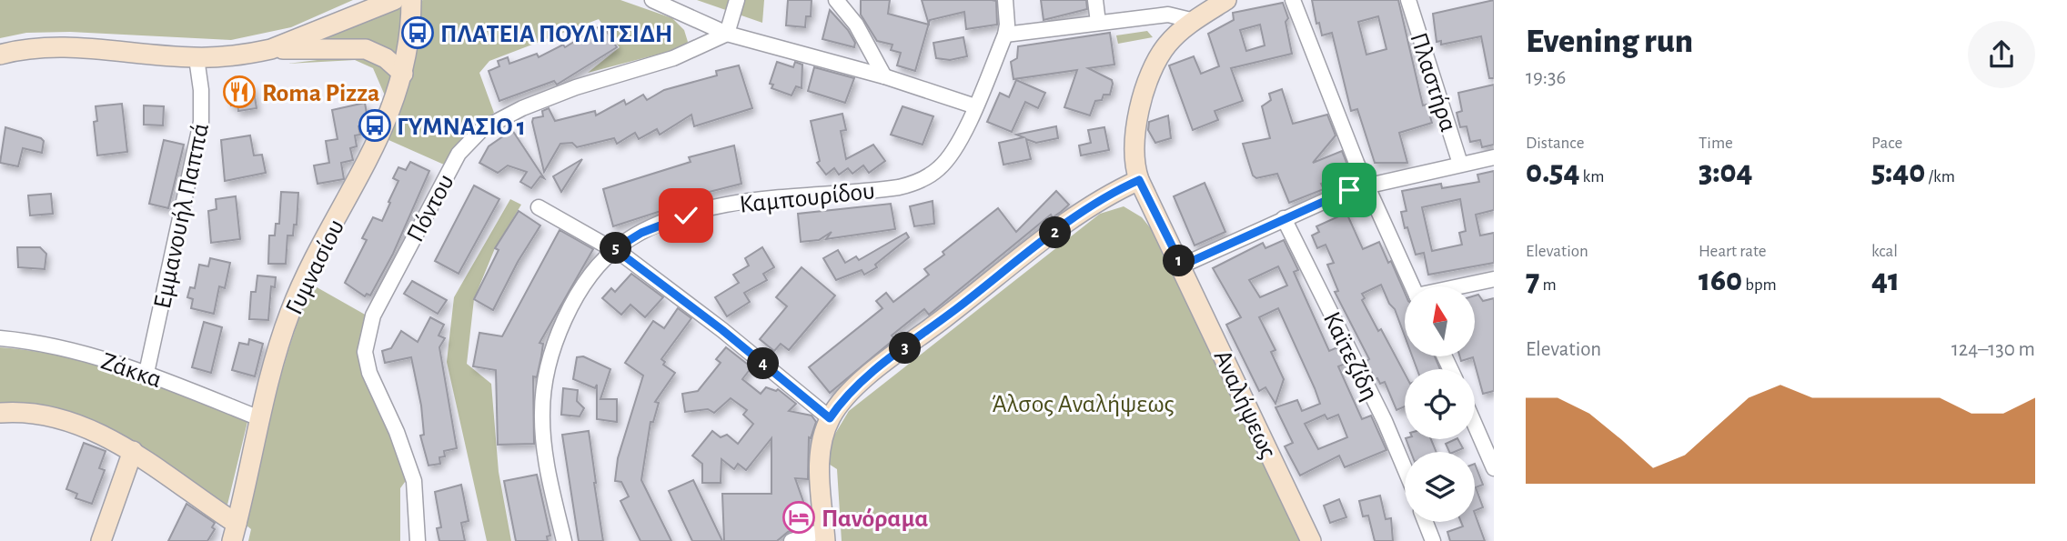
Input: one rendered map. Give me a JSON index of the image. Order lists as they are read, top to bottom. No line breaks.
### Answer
{"streets":{"street":["Πλαστήρα","Καμπουρίδου","Πόντου","Εμμανουήλ Παππά","Γυμνασίου","Καϊτεζίδη","Ζάκκα","Αναλήψεως"]},"crossings":[["Εμμανουήλ Παππά","Ζάκκα"],["Γυμνασίου","Ζάκκα"]],"parks":["Άλσος Αναλήψεως"],"places":{"bus stop":["ΠΛΑΤΕΙΑ ΠΟΥΛΙΤΣΙΔΗ","ΓΥΜΝΑΣΙΟ 1"],"restaurant":["Roma Pizza"],"hotel":["Πανόραμα"]},"north":"top","page":{"heading":["Evening run","19:36"],"stats":[["Distance","0.54 km"],["Time","3:04"],["Pace","5:40 /km"],["Elevation","7 m"],["Heart rate","160 bpm"],["kcal","41"]],"pins":["2","5","1","3","4"],"chart":["Elevation","124–130 m"]}}
